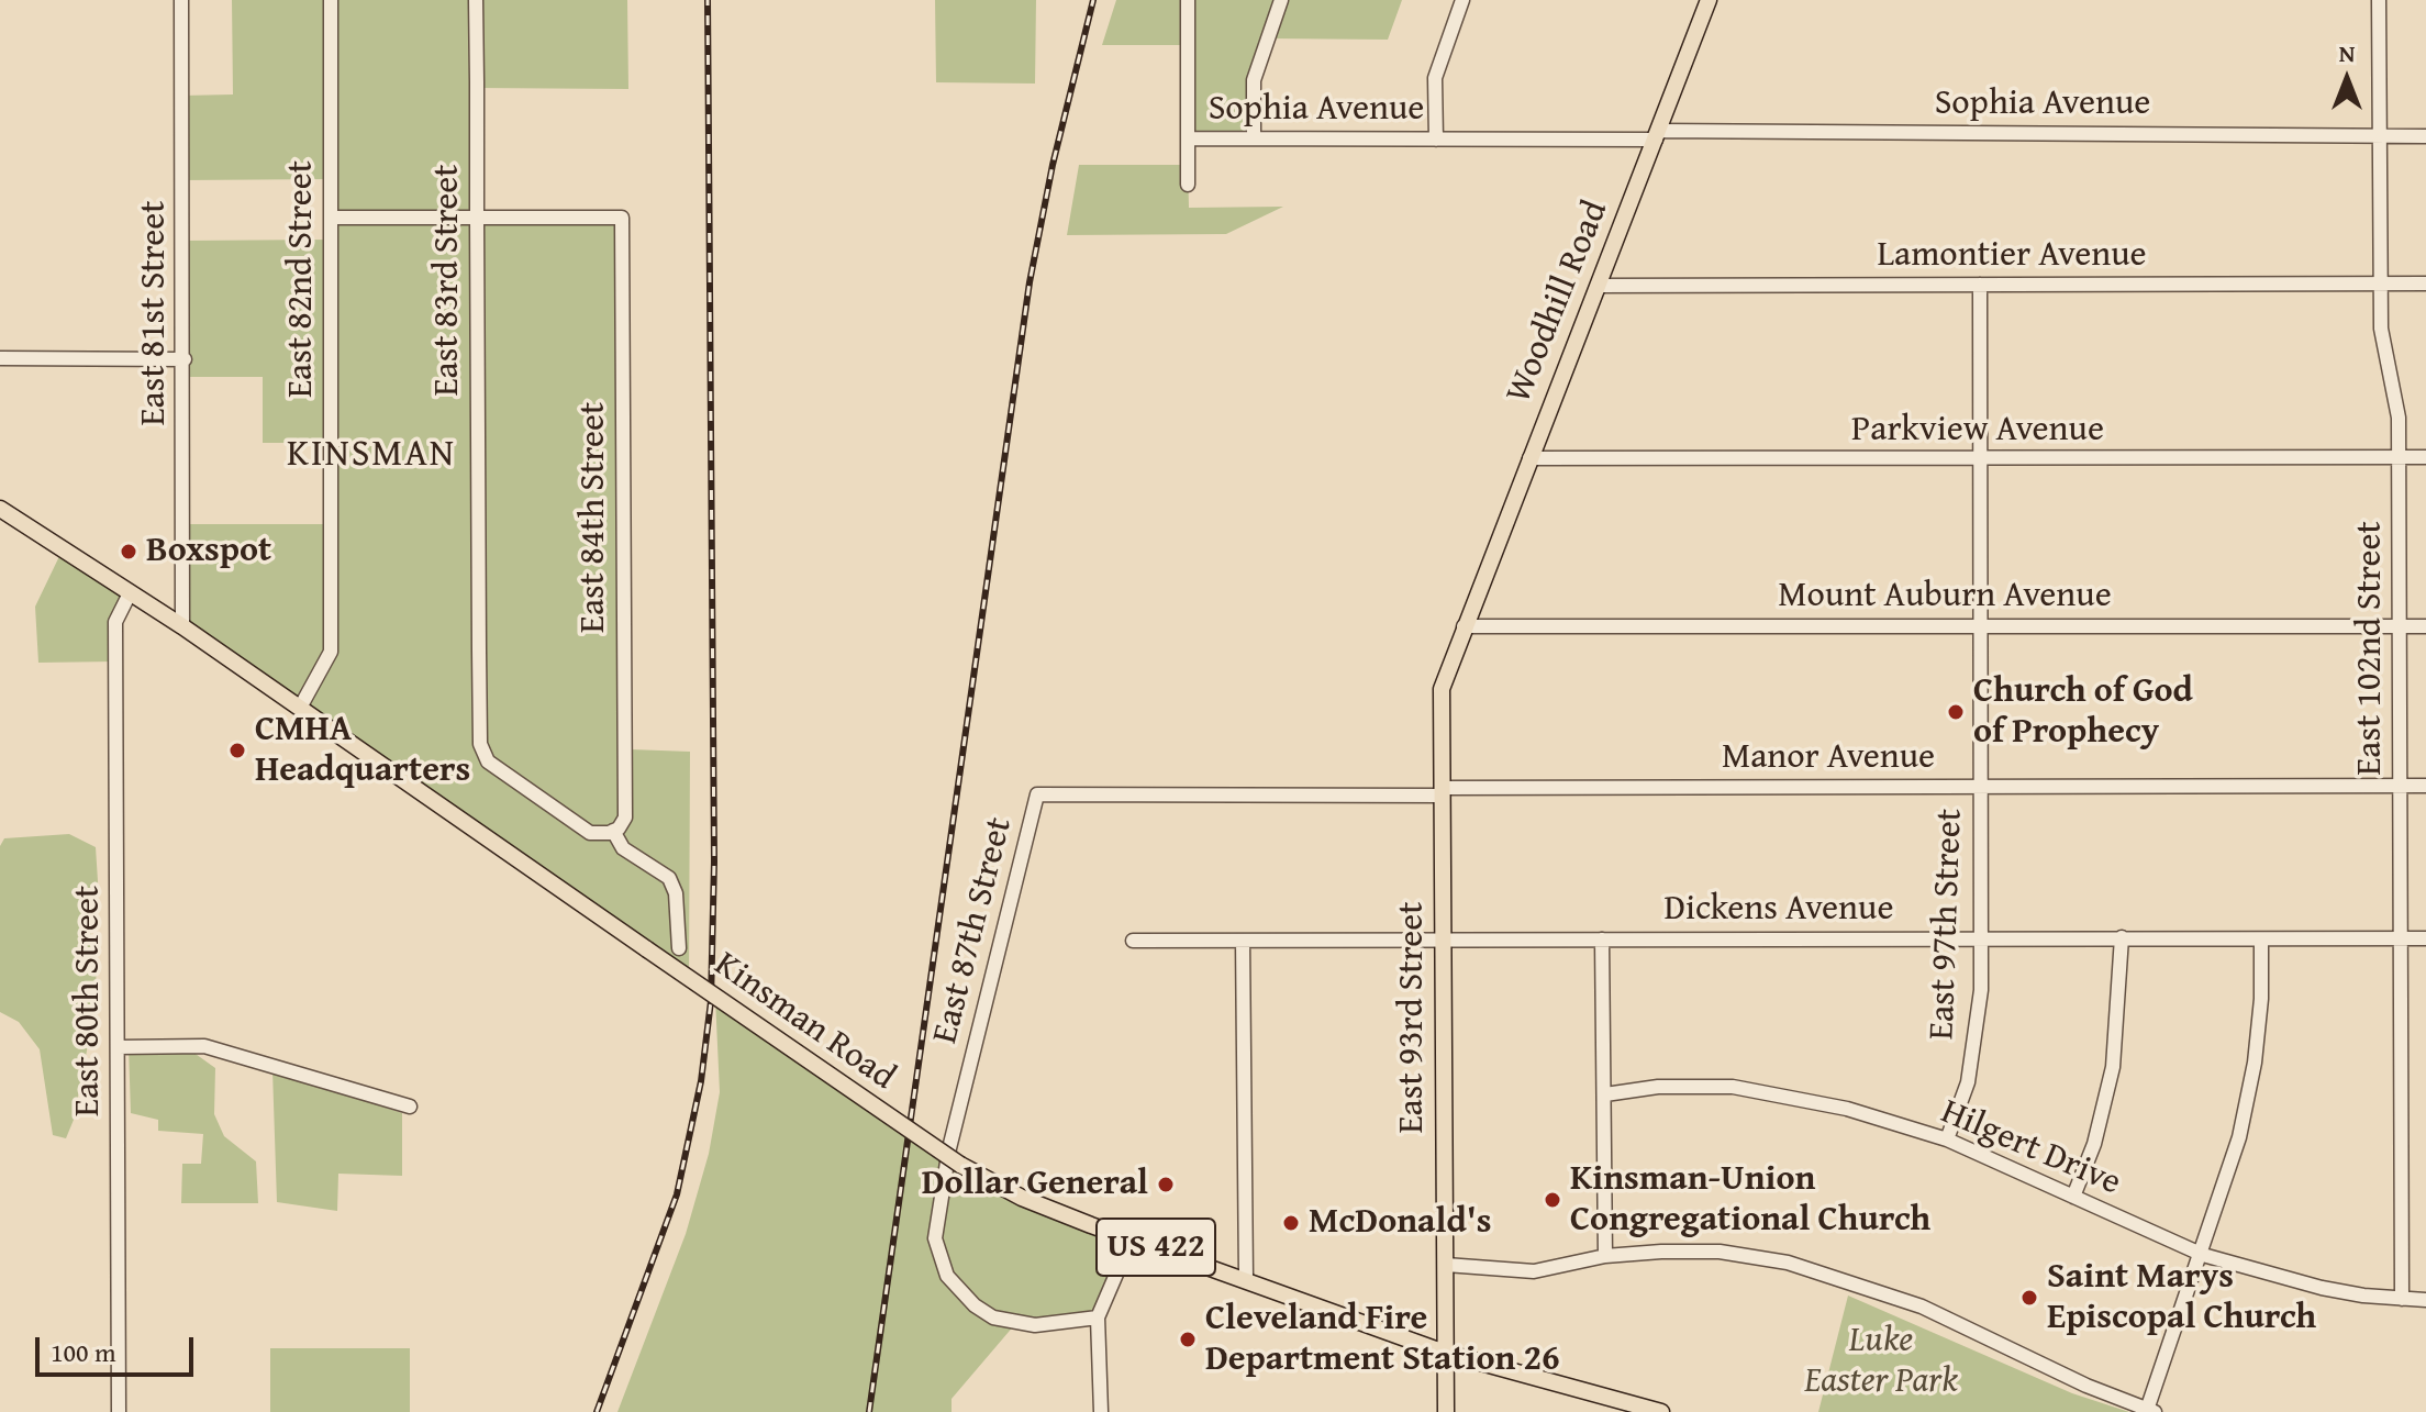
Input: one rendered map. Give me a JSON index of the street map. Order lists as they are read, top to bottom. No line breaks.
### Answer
{"streets":{"main road":["Woodhill Road","East 93rd Street","Kinsman Road","US 422"],"street":["Sophia Avenue","Lamontier Avenue","East 82nd Street","East 83rd Street","East 81st Street","Parkview Avenue","East 84th Street","Mount Auburn Avenue","East 102nd Street","Manor Avenue","Dickens Avenue","East 97th Street","East 87th Street","East 80th Street","Hilgert Drive"]},"crossings":[["Sophia Avenue","Woodhill Road"],["Sophia Avenue","East 102nd Street"],["Lamontier Avenue","Woodhill Road"],["Lamontier Avenue","East 102nd Street"],["Lamontier Avenue","East 97th Street"],["East 82nd Street","Kinsman Road"],["East 83rd Street","East 84th Street"],["Woodhill Road","Parkview Avenue"],["Woodhill Road","Mount Auburn Avenue"],["Woodhill Road","East 93rd Street"],["East 81st Street","Kinsman Road"],["Parkview Avenue","East 102nd Street"],["Parkview Avenue","East 97th Street"],["Mount Auburn Avenue","East 102nd Street"],["Mount Auburn Avenue","East 97th Street"],["Mount Auburn Avenue","East 93rd Street"],["East 102nd Street","Manor Avenue"],["East 102nd Street","Dickens Avenue"],["East 102nd Street","Hilgert Drive"],["Manor Avenue","East 97th Street"],["Manor Avenue","East 87th Street"],["Manor Avenue","East 93rd Street"],["Dickens Avenue","East 97th Street"],["Dickens Avenue","East 93rd Street"],["East 97th Street","Hilgert Drive"],["East 80th Street","Kinsman Road"],["East 93rd Street","Kinsman Road"]],"districts":["KINSMAN"],"parks":["Luke Easter Park"],"places":["Boxspot","Church of God of Prophecy","CMHA Headquarters","Dollar General","Kinsman-Union Congregational Church","McDonald's","Saint Marys Episcopal Church","Cleveland Fire Department Station 26"],"scale_bar":"100 m","north":"top"}
